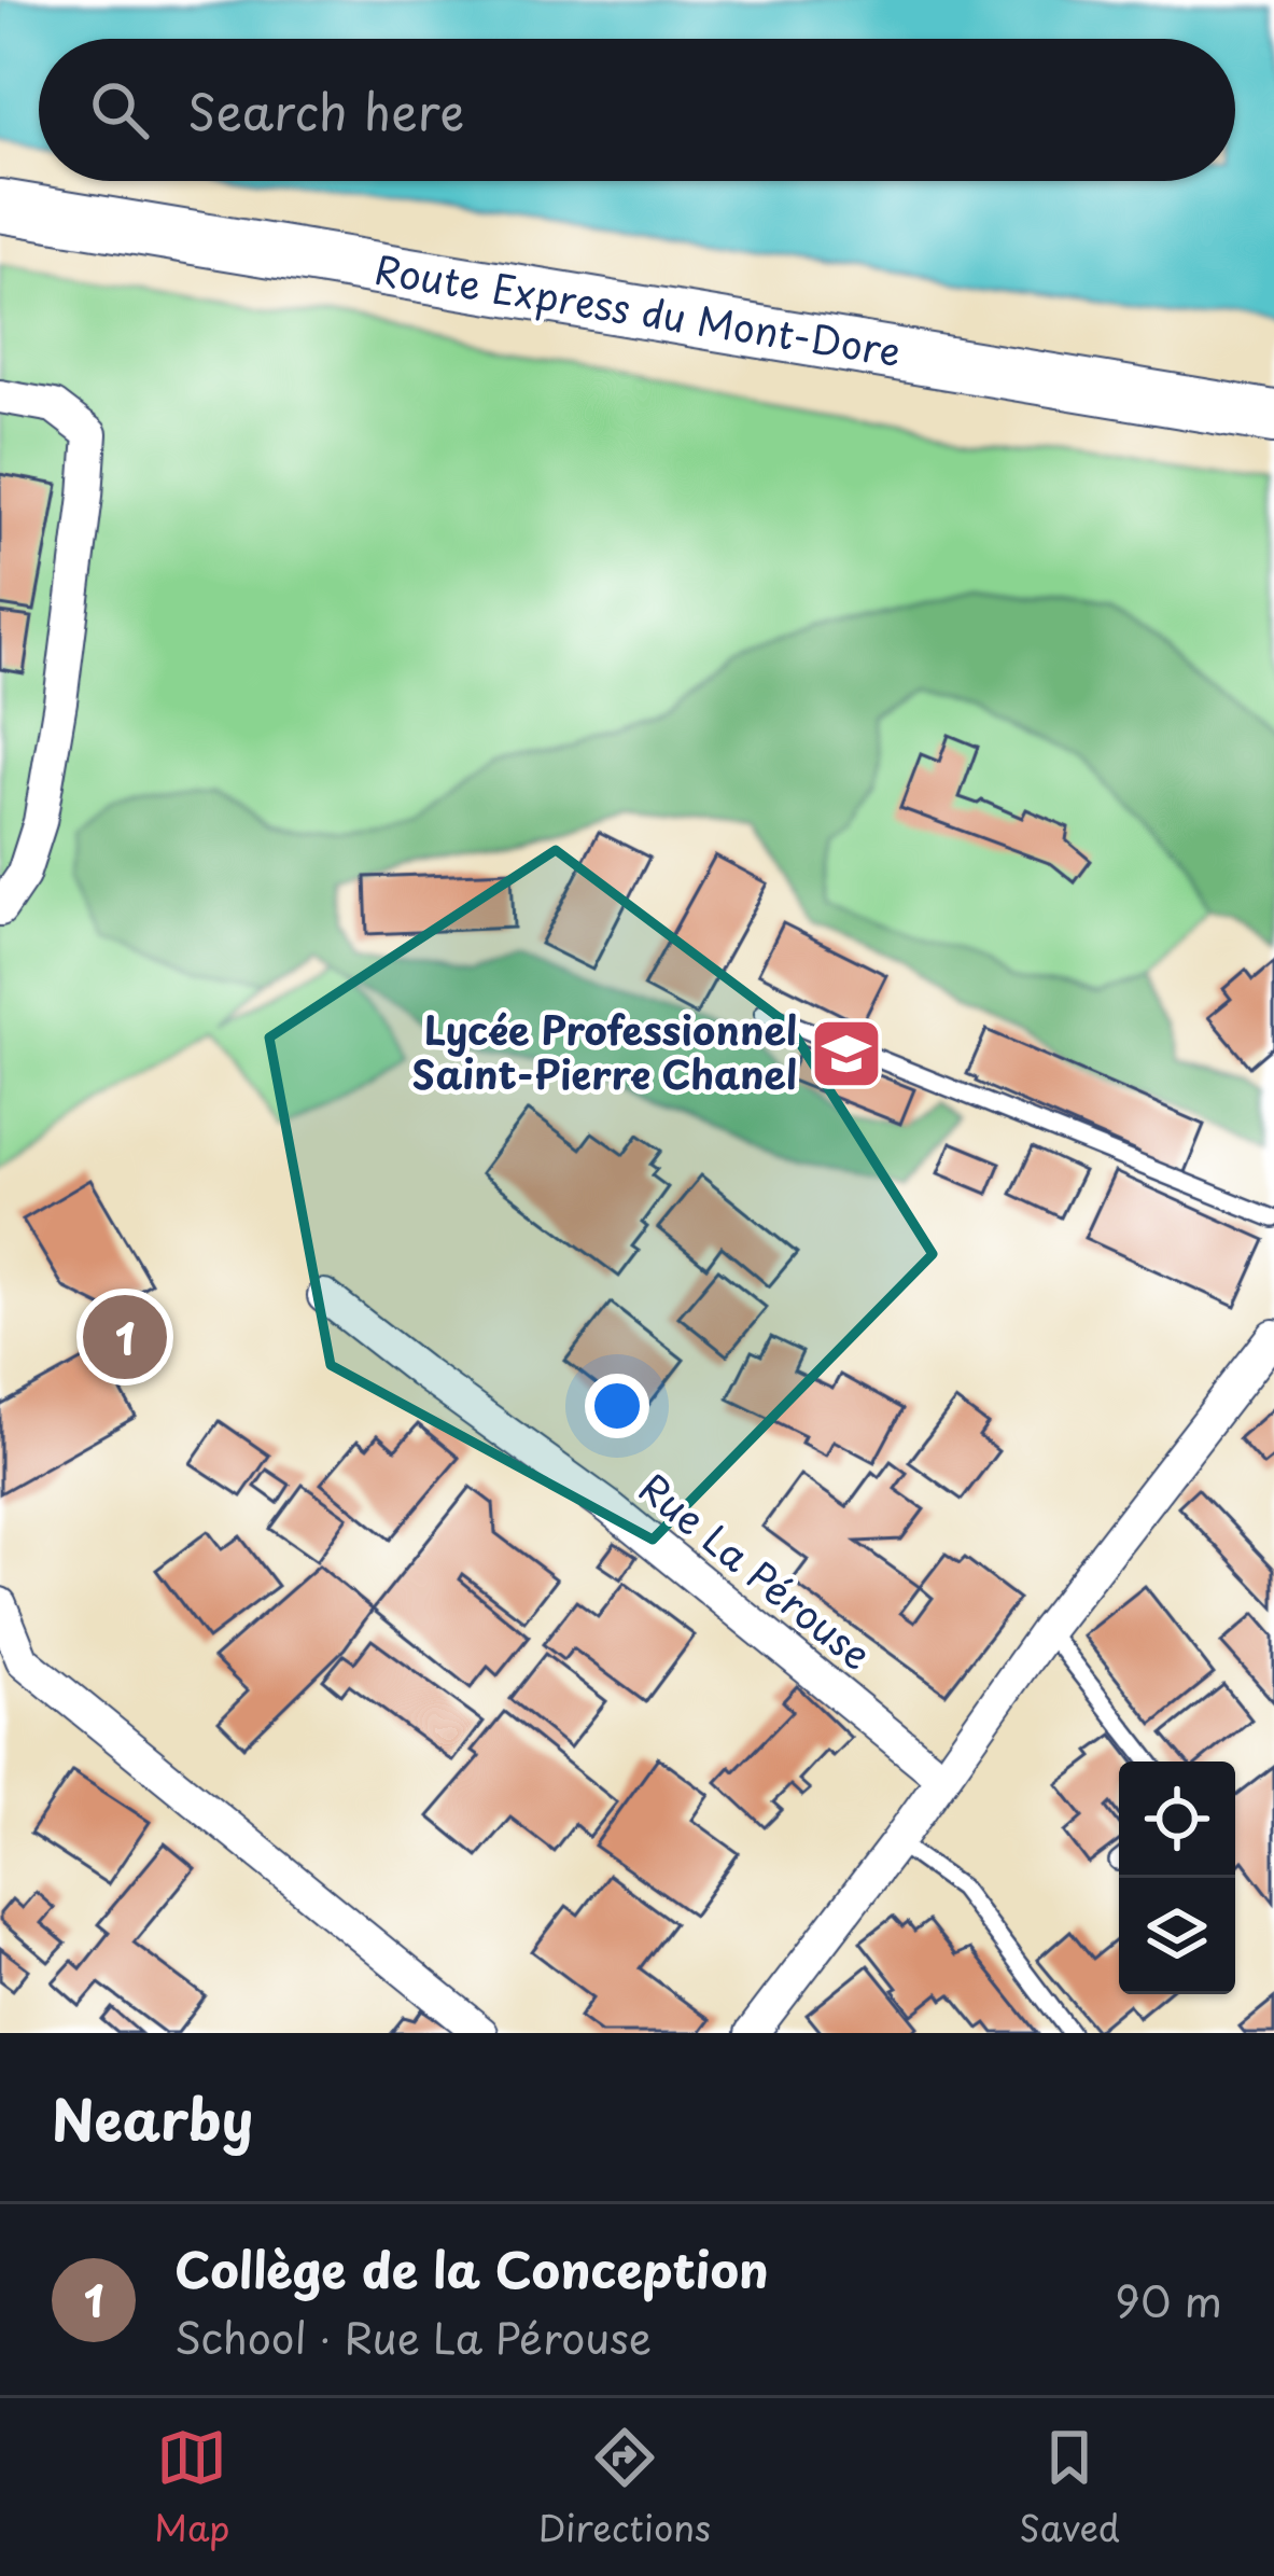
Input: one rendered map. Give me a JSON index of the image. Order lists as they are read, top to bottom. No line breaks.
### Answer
{"streets":{"main road":["Route Express du Mont-Dore"],"street":["Rue La Pérouse"]},"places":{"school or university":["Lycée Professionnel Saint-Pierre Chanel"]},"page":{"search":"Search here","pins":"1","heading":"Nearby","list":[{"mark":"1","name":"Collège de la Conception","note":"School · Rue La Pérouse","value":"90 m"}],"nav":["Map","Directions","Saved"]}}
